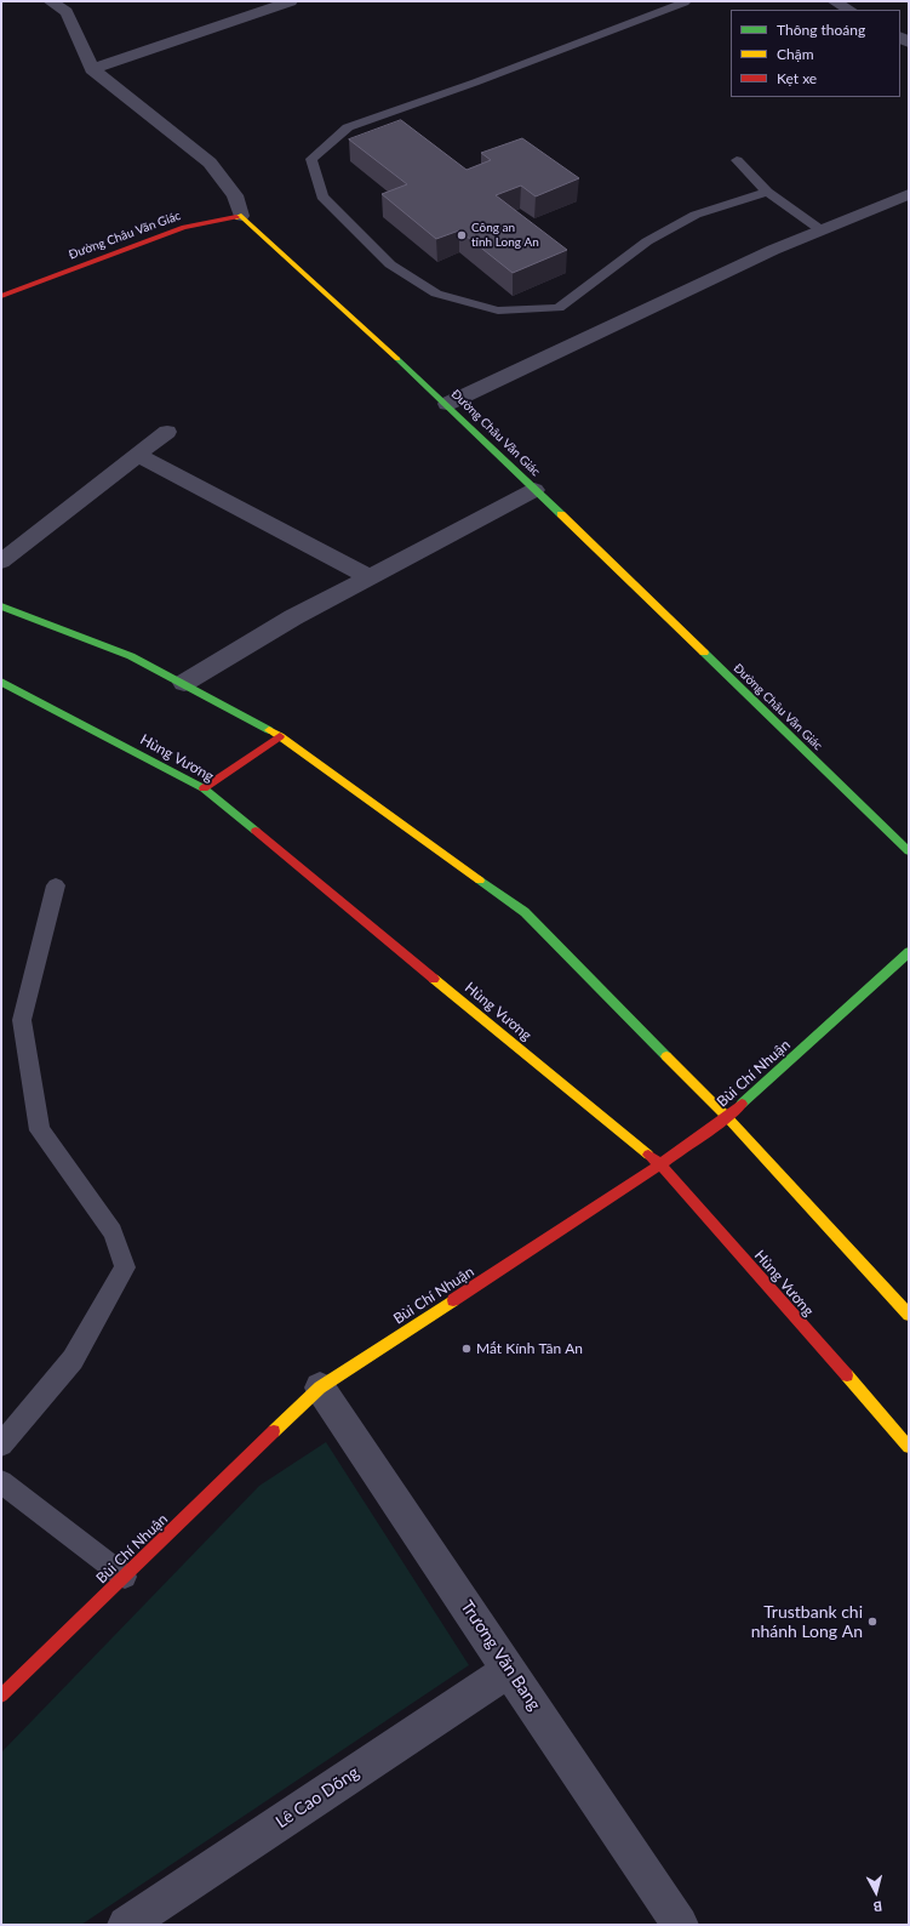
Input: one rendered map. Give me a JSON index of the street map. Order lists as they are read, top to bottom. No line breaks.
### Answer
{"streets":{"street":["Đường Châu Văn Giác","Hùng Vương","Bùi Chí Nhuận","Trương Văn Bang","Lê Cao Dõng"]},"crossings":[["Hùng Vương","Bùi Chí Nhuận"],["Bùi Chí Nhuận","Trương Văn Bang"],["Trương Văn Bang","Lê Cao Dõng"]],"places":["Công an tỉnh Long An","Mắt Kính Tân An","Trustbank chi nhánh Long An"],"legend":["Thông thoáng","Chậm","Kẹt xe"],"north":"bottom"}
